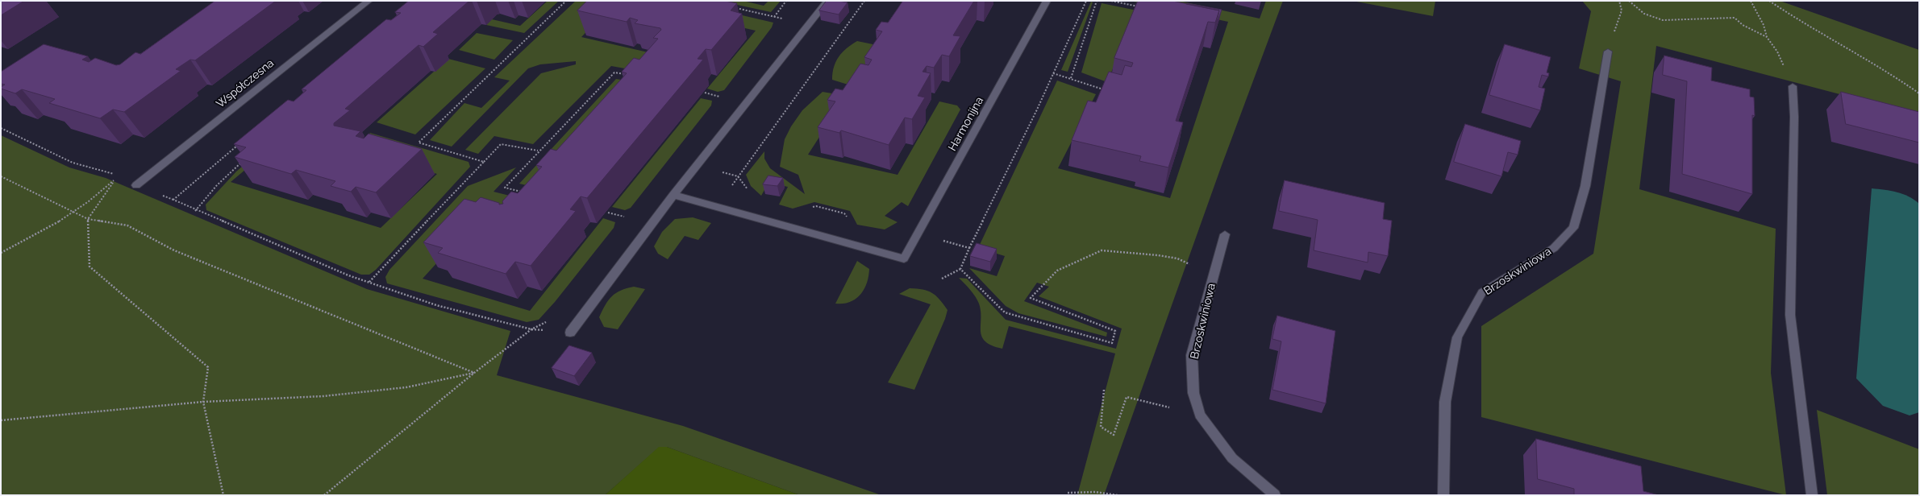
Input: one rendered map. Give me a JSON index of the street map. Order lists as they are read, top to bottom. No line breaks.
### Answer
{"streets":{"street":["Współczesna","Harmonijna","Brzoskwiniowa"]}}
